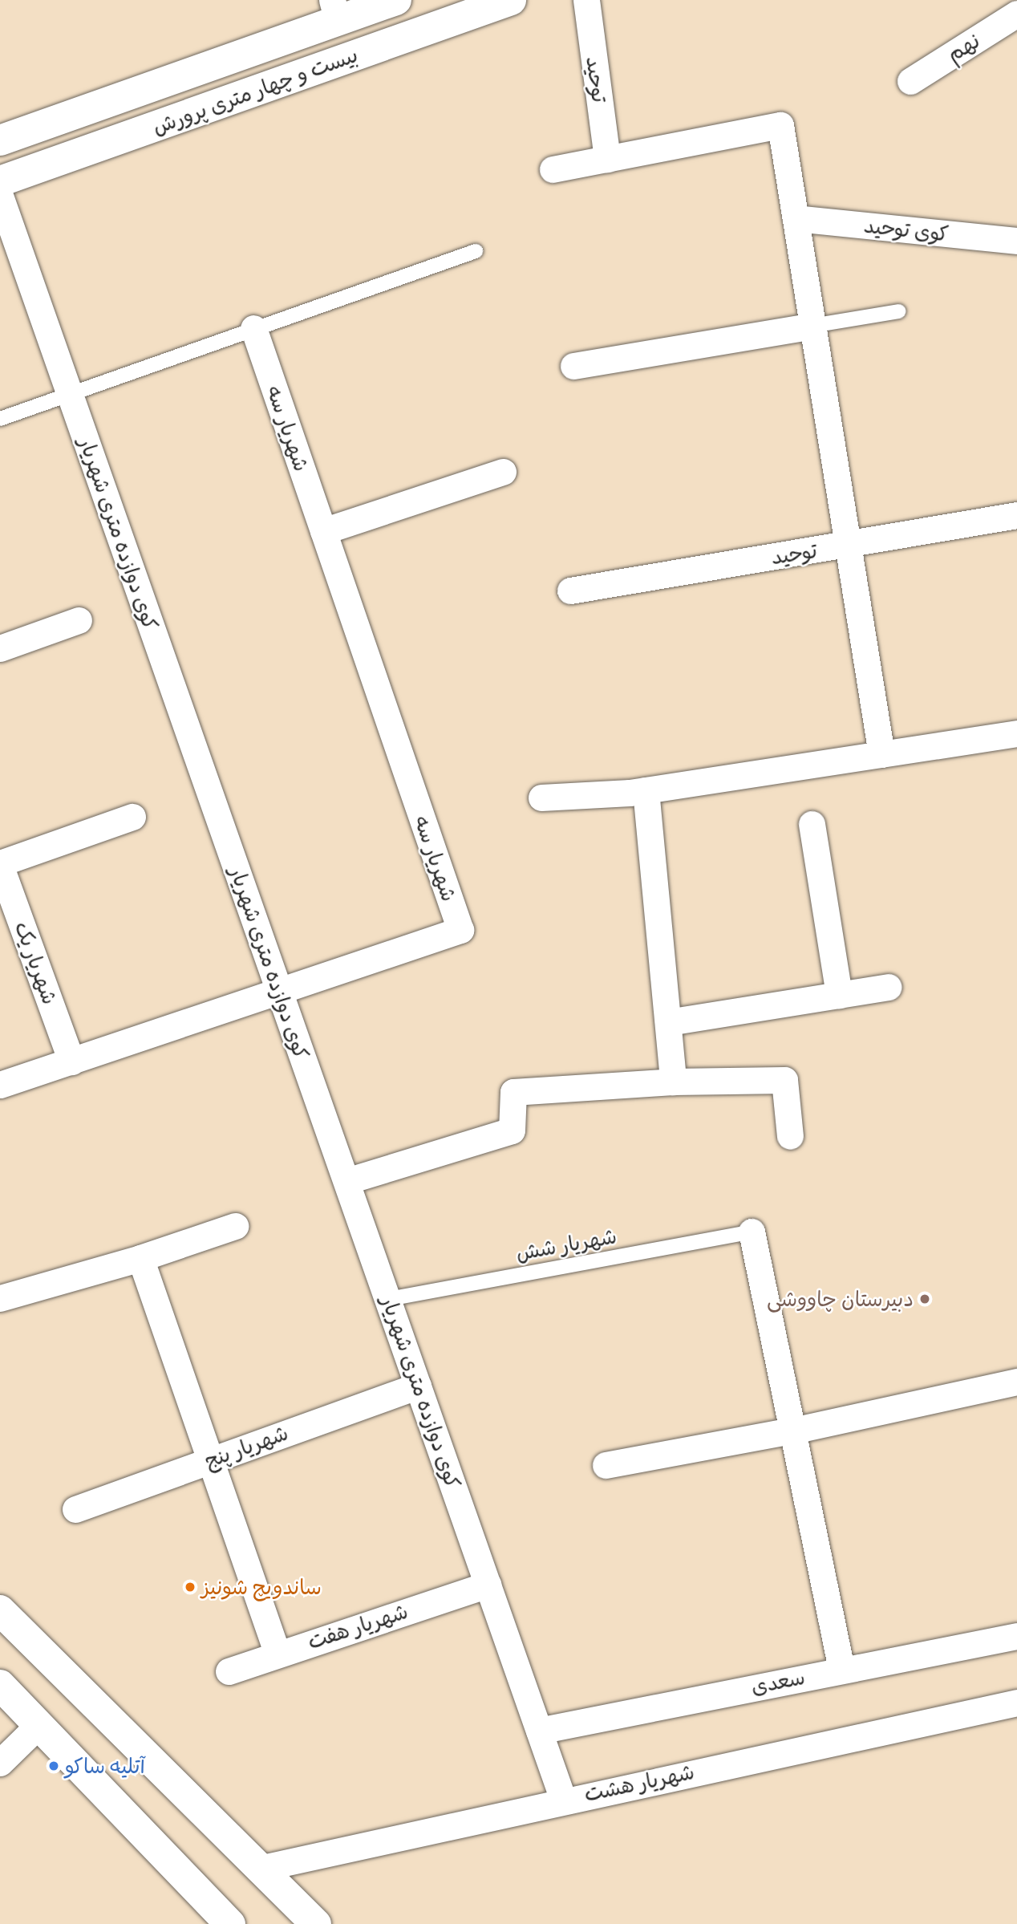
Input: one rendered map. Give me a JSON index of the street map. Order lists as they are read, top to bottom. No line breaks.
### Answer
{"streets":{"street":["نهم","توحید","بیست و چهار متری پرورش","کوی توحید","شهریار سه","کوی دوازده متری شهریار","شهریار یک","شهریار پنج","شهریار هفت","سعدی","شهریار هشت"],"lane":["شهریار شش"]},"crossings":[["شهریار سه","کوی دوازده متری شهریار"],["شهریار سه","شهریار یک"],["کوی دوازده متری شهریار","شهریار شش"],["کوی دوازده متری شهریار","شهریار پنج"],["کوی دوازده متری شهریار","شهریار هفت"],["کوی دوازده متری شهریار","سعدی"],["کوی دوازده متری شهریار","شهریار هشت"]],"places":["دبیرستان چاووشی","ساندویچ شونیز","آتلیه ساکو"]}
